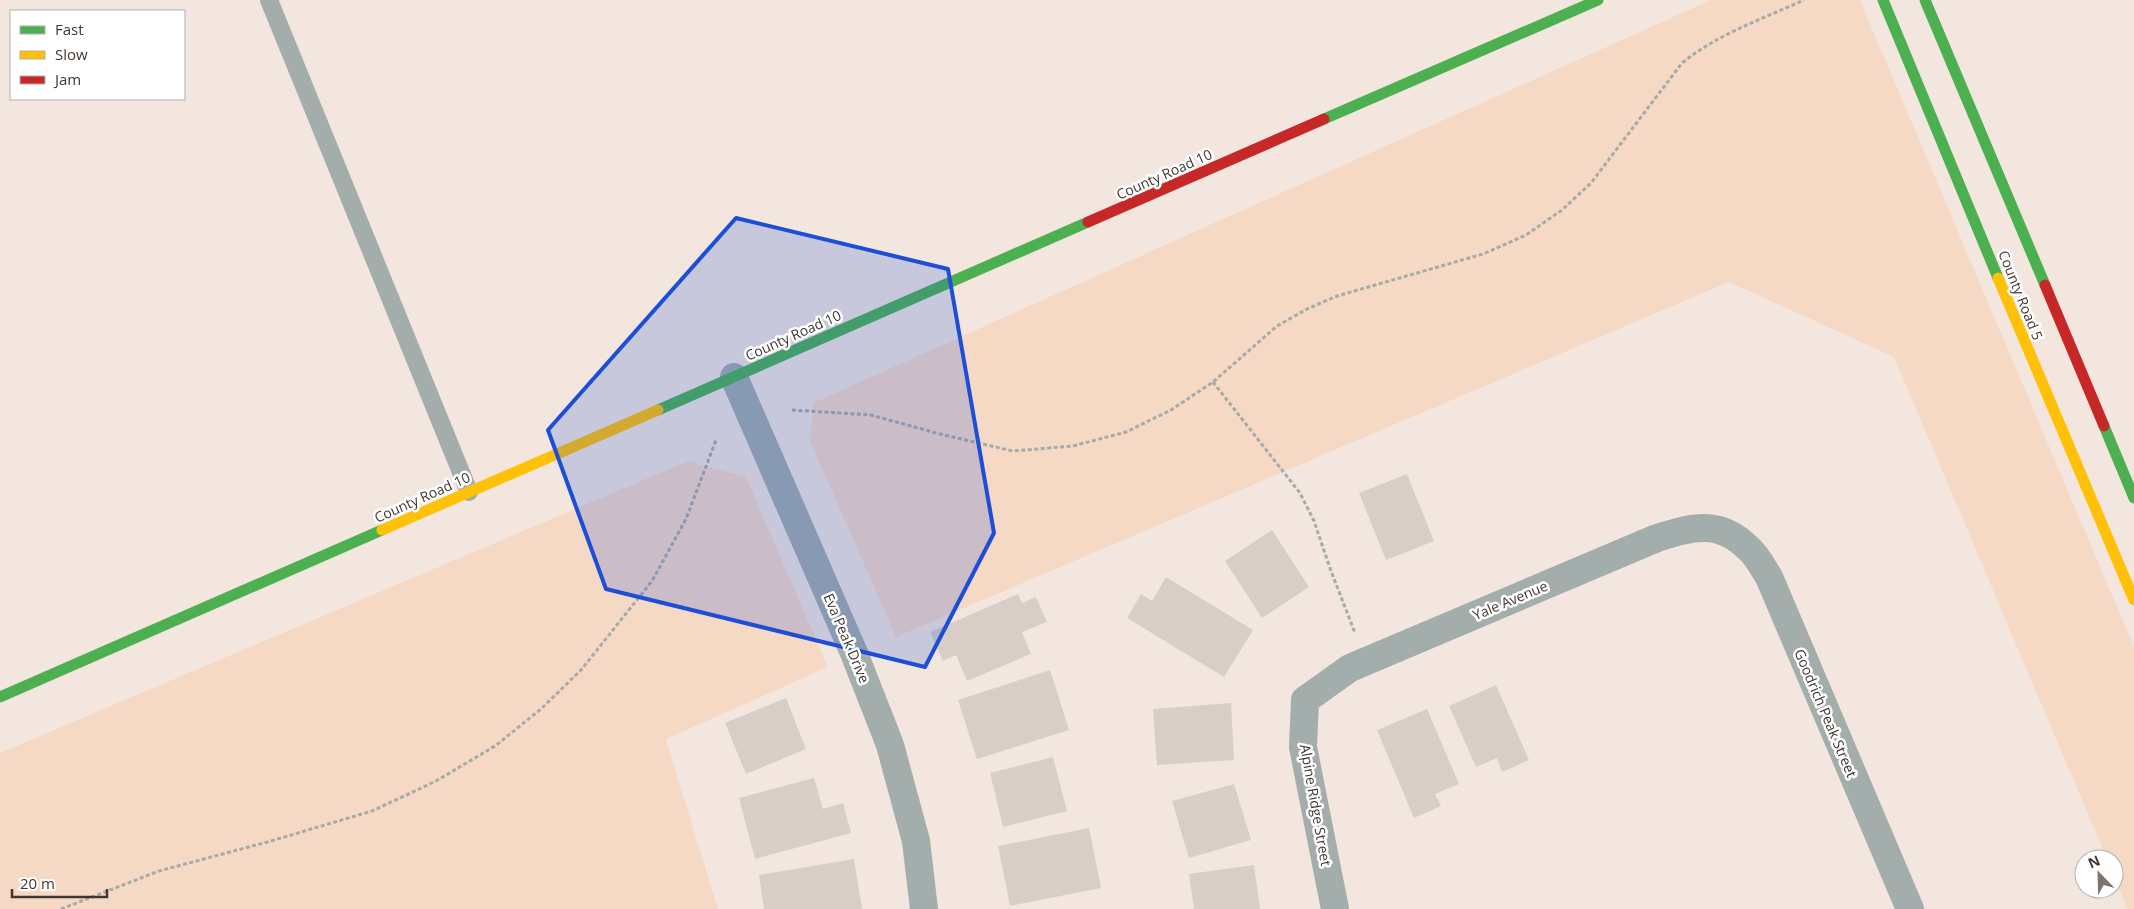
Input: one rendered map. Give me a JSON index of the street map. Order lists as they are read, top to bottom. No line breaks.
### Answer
{"streets":{"street":["County Road 10","County Road 5","Yale Avenue","Eva Peak Drive","Goodrich Peak Street","Alpine Ridge Street"]},"crossings":[["County Road 10","Eva Peak Drive"],["Yale Avenue","Goodrich Peak Street"],["Yale Avenue","Alpine Ridge Street"]],"legend":["Fast","Slow","Jam"],"scale_bar":"20 m","north":"top left"}
